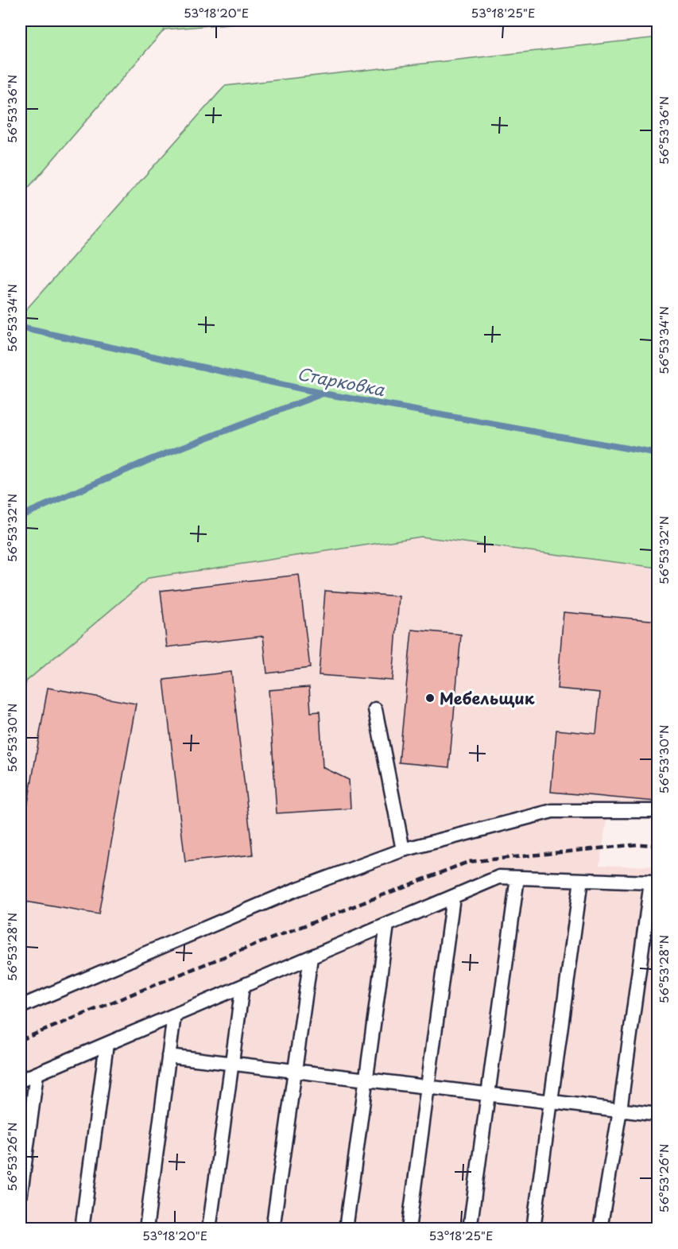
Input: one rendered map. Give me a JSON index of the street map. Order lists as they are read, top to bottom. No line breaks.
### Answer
{"water":["Старковка"],"places":["Мебельщик"],"coordinates":["53°18'20\"E","53°18'25\"E","56°53'36\"N","56°53'34\"N","56°53'32\"N","56°53'30\"N","56°53'28\"N","56°53'26\"N"]}
